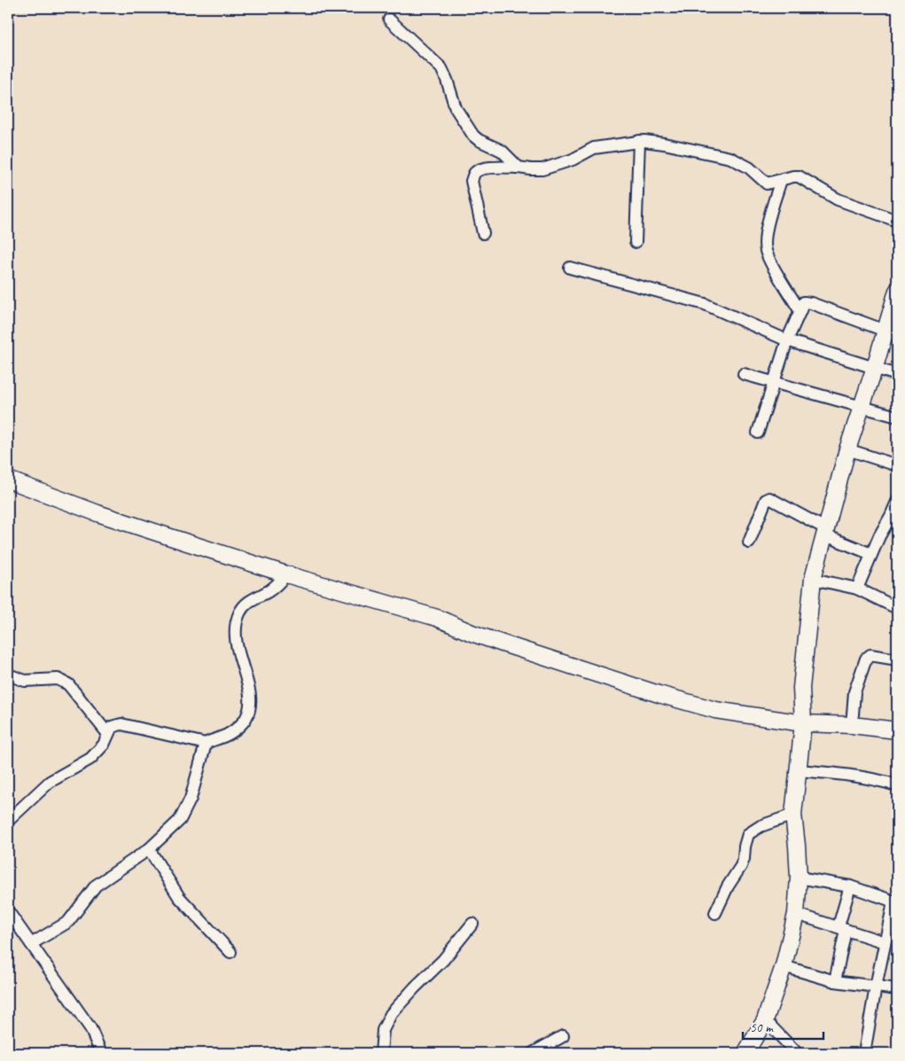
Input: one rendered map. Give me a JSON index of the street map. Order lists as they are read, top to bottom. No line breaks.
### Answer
{"scale_bar":"50 m"}
